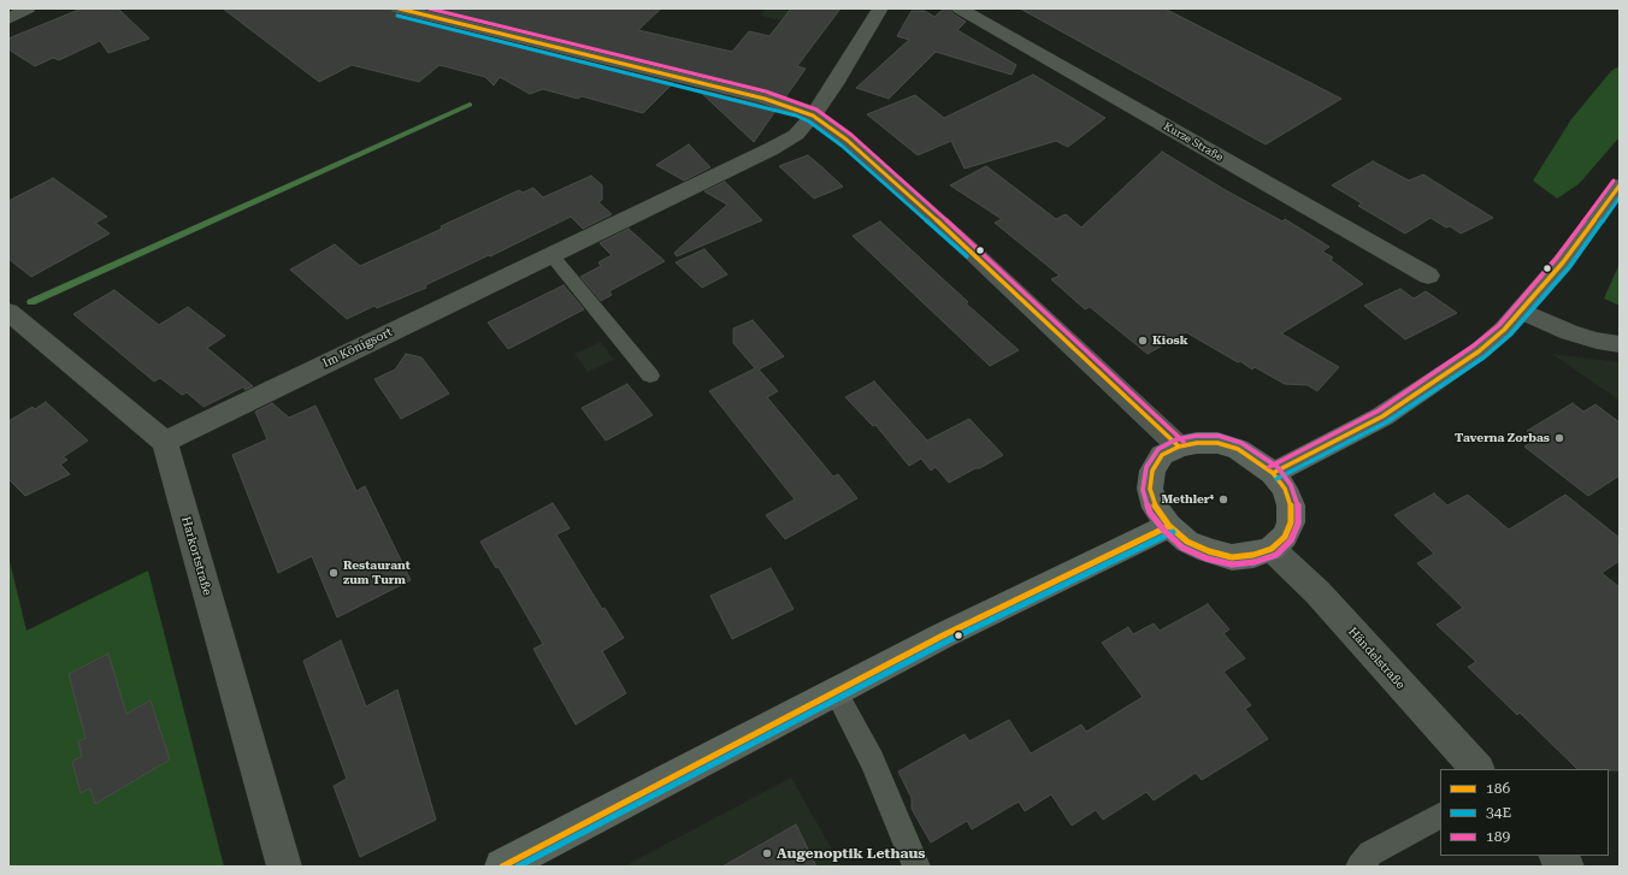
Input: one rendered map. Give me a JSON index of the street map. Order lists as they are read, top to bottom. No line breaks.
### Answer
{"streets":{"street":["Kurze Straße","Im Königsort","Harkortstraße","Händelstraße"]},"crossings":[["Im Königsort","Harkortstraße"]],"places":["Kiosk","Taverna Zorbas","Methler⁴","Restaurant zum Turm","Augenoptik Lethaus"],"lines":["transit line 186","transit line 189","transit line 34E"],"legend":["186","34E","189"]}
